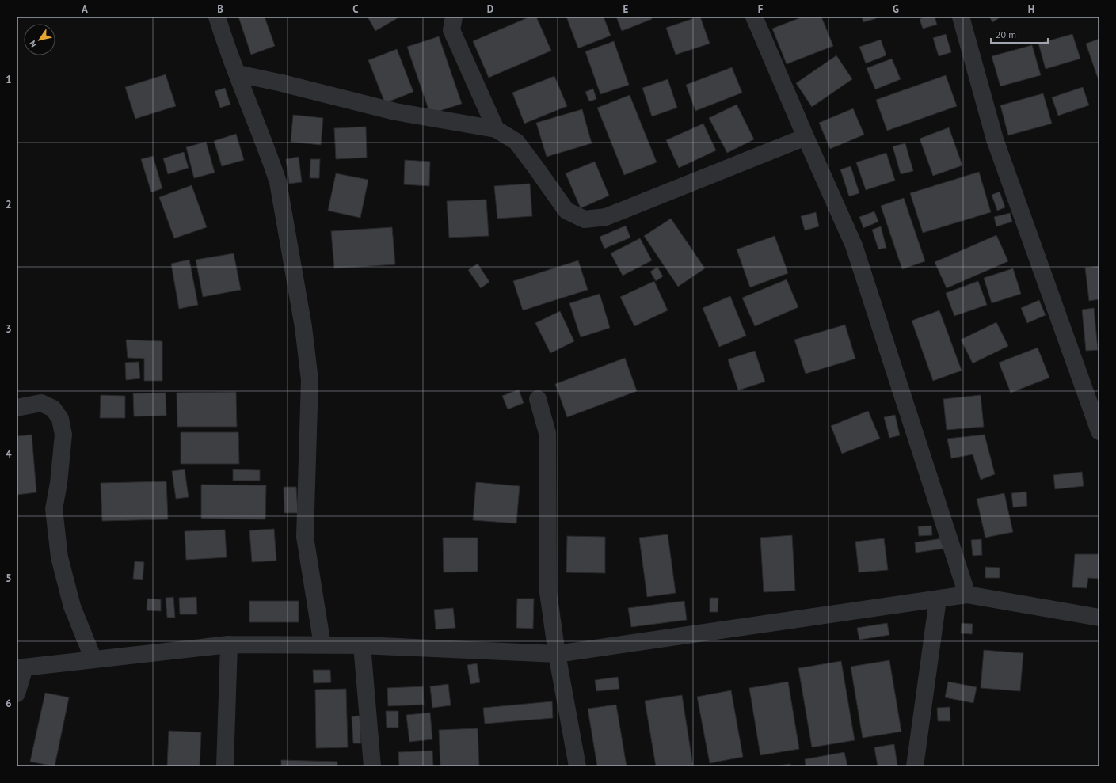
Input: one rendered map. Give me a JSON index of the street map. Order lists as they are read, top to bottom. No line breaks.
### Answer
{"scale_bar":"20 m","north":"bottom left","grid":{"columns":["A","B","C","D","E","F","G","H"],"rows":["1","2","3","4","5","6"]}}
